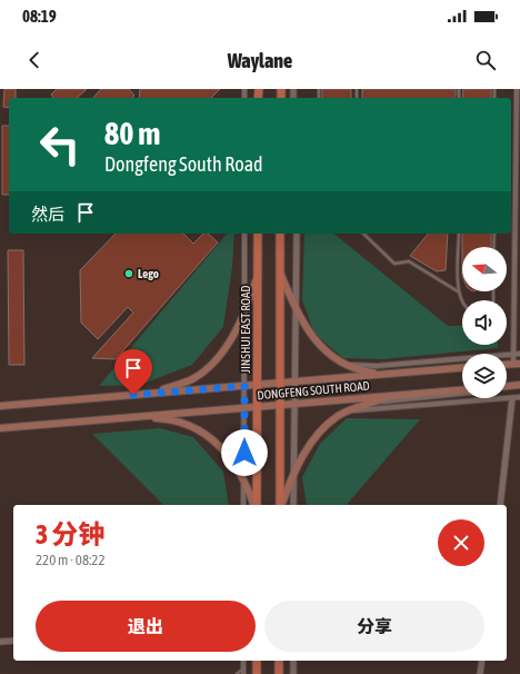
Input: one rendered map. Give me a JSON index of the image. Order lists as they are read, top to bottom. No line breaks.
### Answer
{"streets":{"main road":["JINSHUI EAST ROAD","DONGFENG SOUTH ROAD"]},"crossings":[["JINSHUI EAST ROAD","DONGFENG SOUTH ROAD"]],"places":["Lego"],"north":"left","page":{"status":"08:19","header":"Waylane","turn":["80 m","Dongfeng South Road"],"then":"然后","heading":["3 分钟","220 m · 08:22"],"buttons":["退出","分享"]}}
